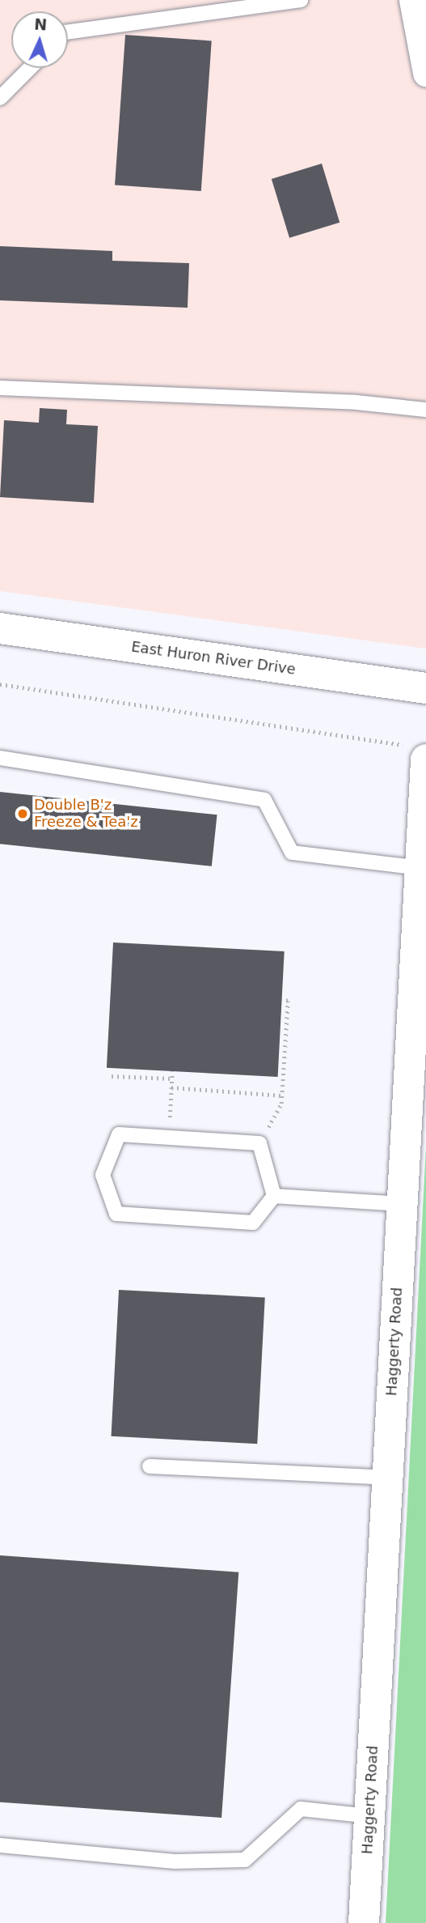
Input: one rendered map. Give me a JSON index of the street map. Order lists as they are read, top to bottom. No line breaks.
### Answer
{"streets":{"street":["East Huron River Drive","Haggerty Road"]},"places":["Double B'z Freeze & Tea'z"],"north":"top"}
